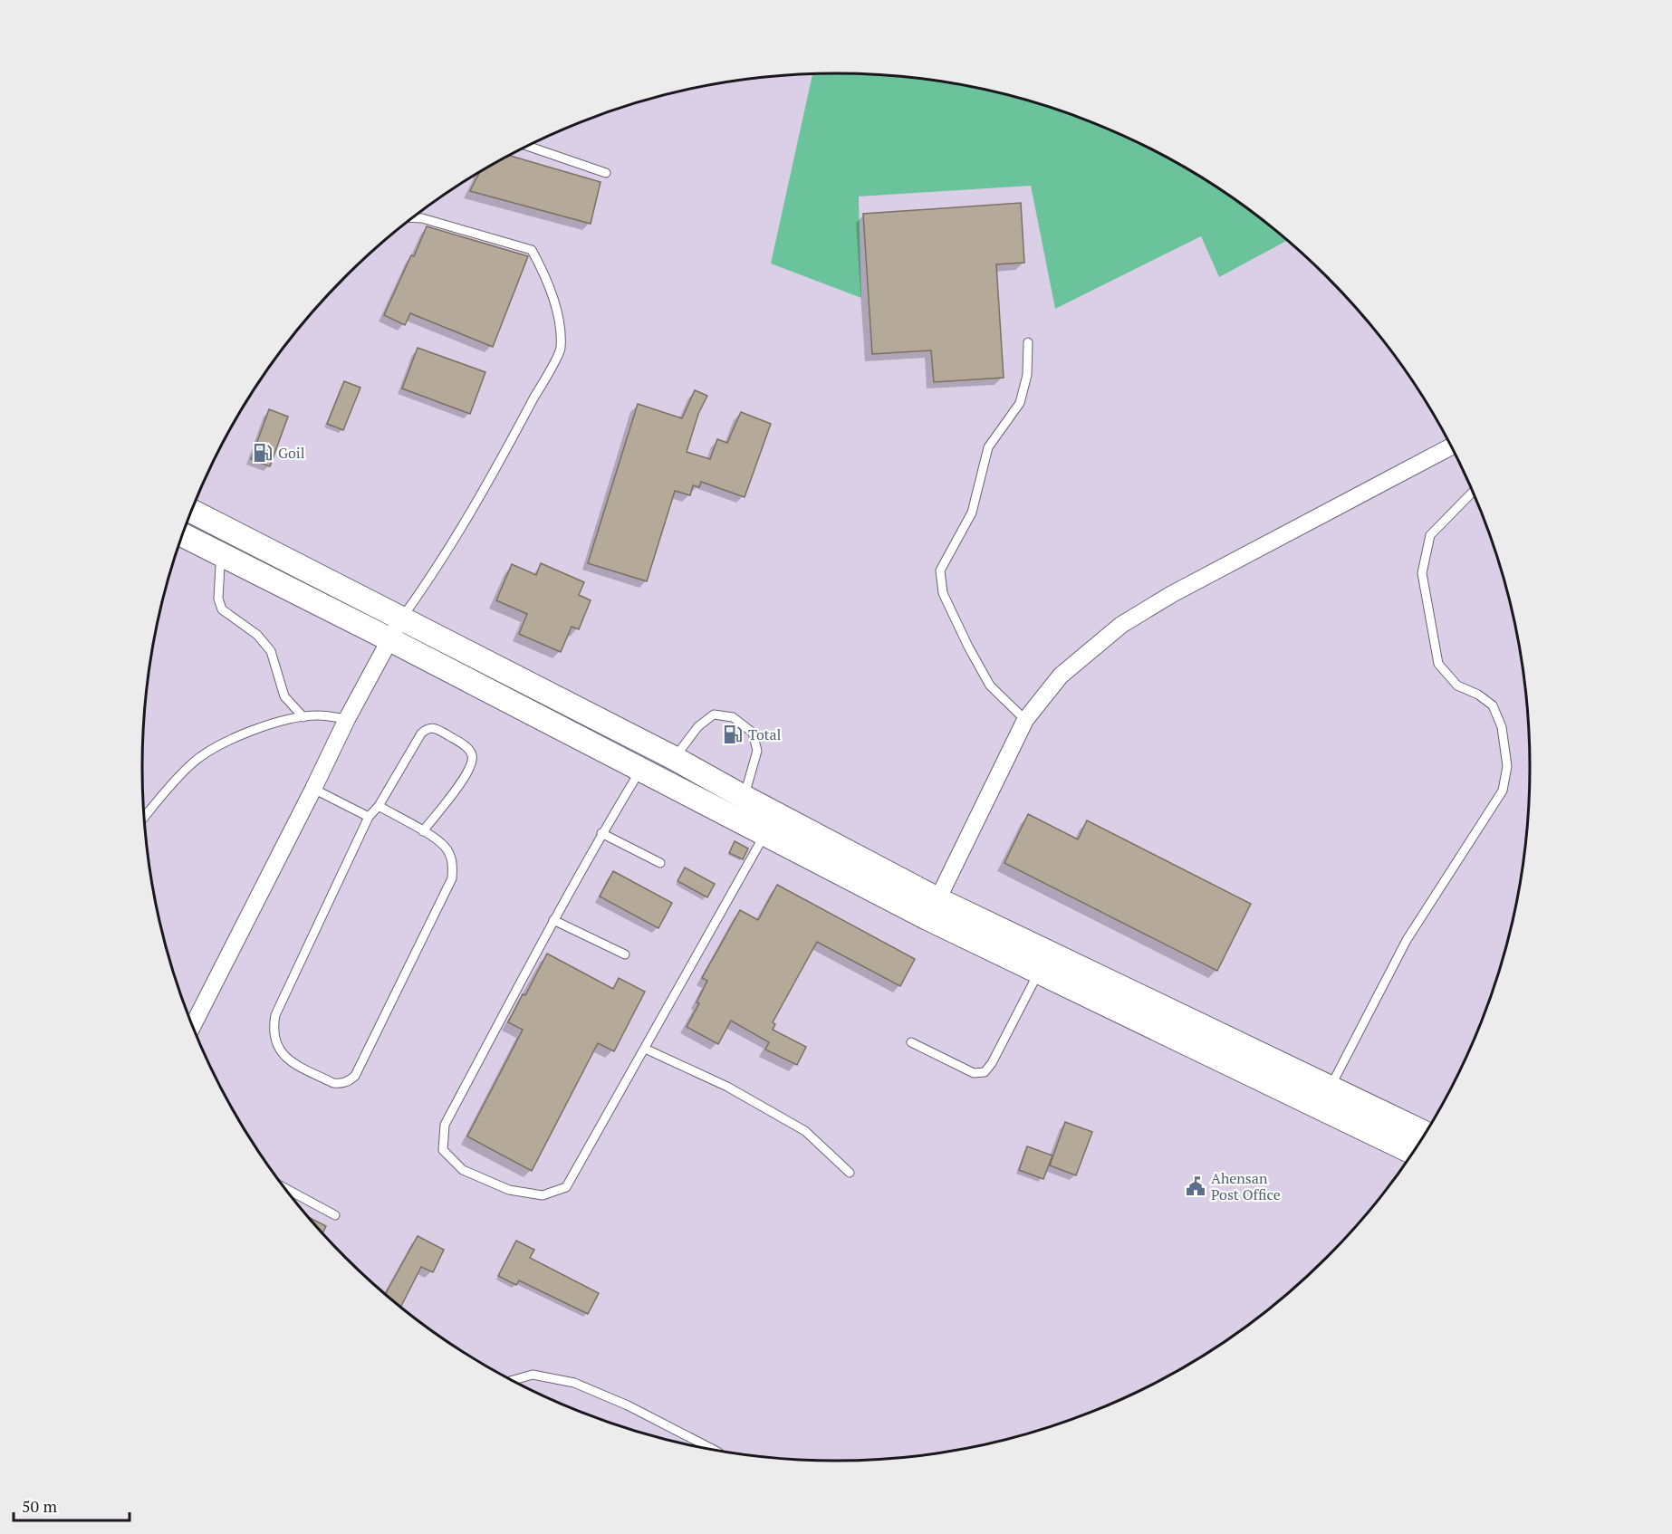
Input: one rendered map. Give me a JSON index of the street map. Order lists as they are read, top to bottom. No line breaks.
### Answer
{"places":{"fuel station":["Goil","Total"],"public building":["Ahensan Post Office"]},"scale_bar":"50 m"}
